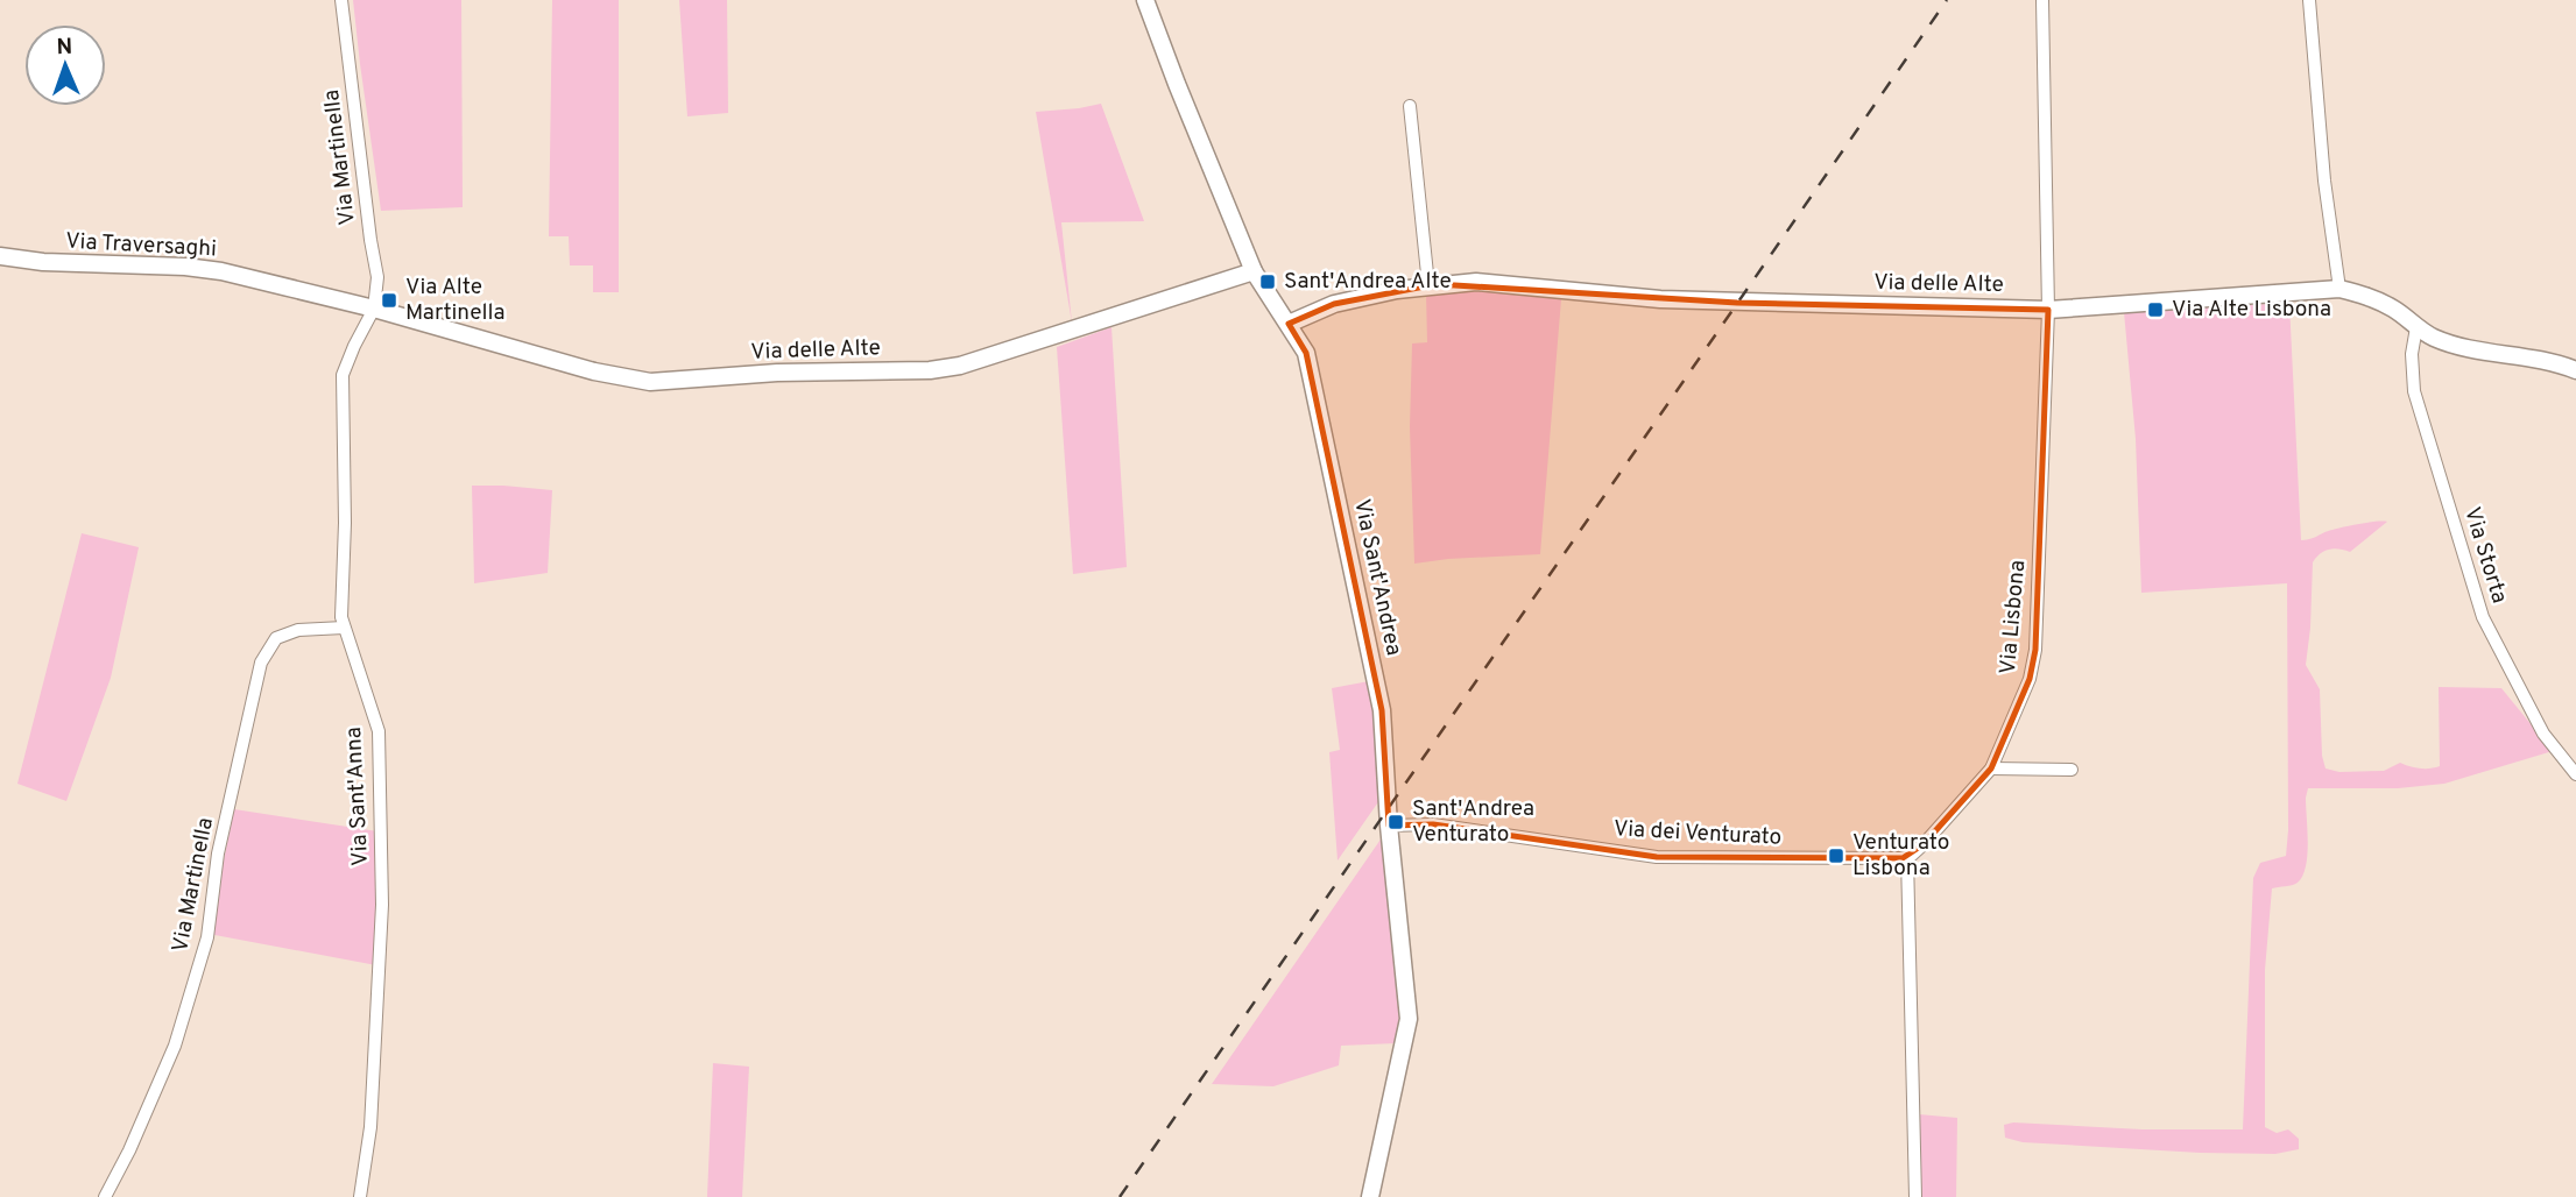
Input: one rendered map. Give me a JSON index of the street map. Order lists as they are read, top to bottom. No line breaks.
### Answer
{"streets":{"street":["Via Martinella","Via Traversaghi","Via delle Alte","Via Storta","Via Sant'Andrea","Via Lisbona","Via Sant'Anna","Via dei Venturato"]},"crossings":[["Via Martinella","Via Traversaghi"],["Via Martinella","Via delle Alte"],["Via Martinella","Via Sant'Anna"],["Via Traversaghi","Via delle Alte"],["Via Traversaghi","Via Sant'Anna"],["Via delle Alte","Via Storta"],["Via delle Alte","Via Sant'Andrea"],["Via delle Alte","Via Lisbona"],["Via delle Alte","Via Sant'Anna"],["Via Sant'Andrea","Via dei Venturato"],["Via Lisbona","Via dei Venturato"]],"places":{"transit":["Sant'Andrea Alte","Via Alte Martinella","Via Alte Lisbona","Sant'Andrea Venturato","Venturato Lisbona"]},"north":"top"}
